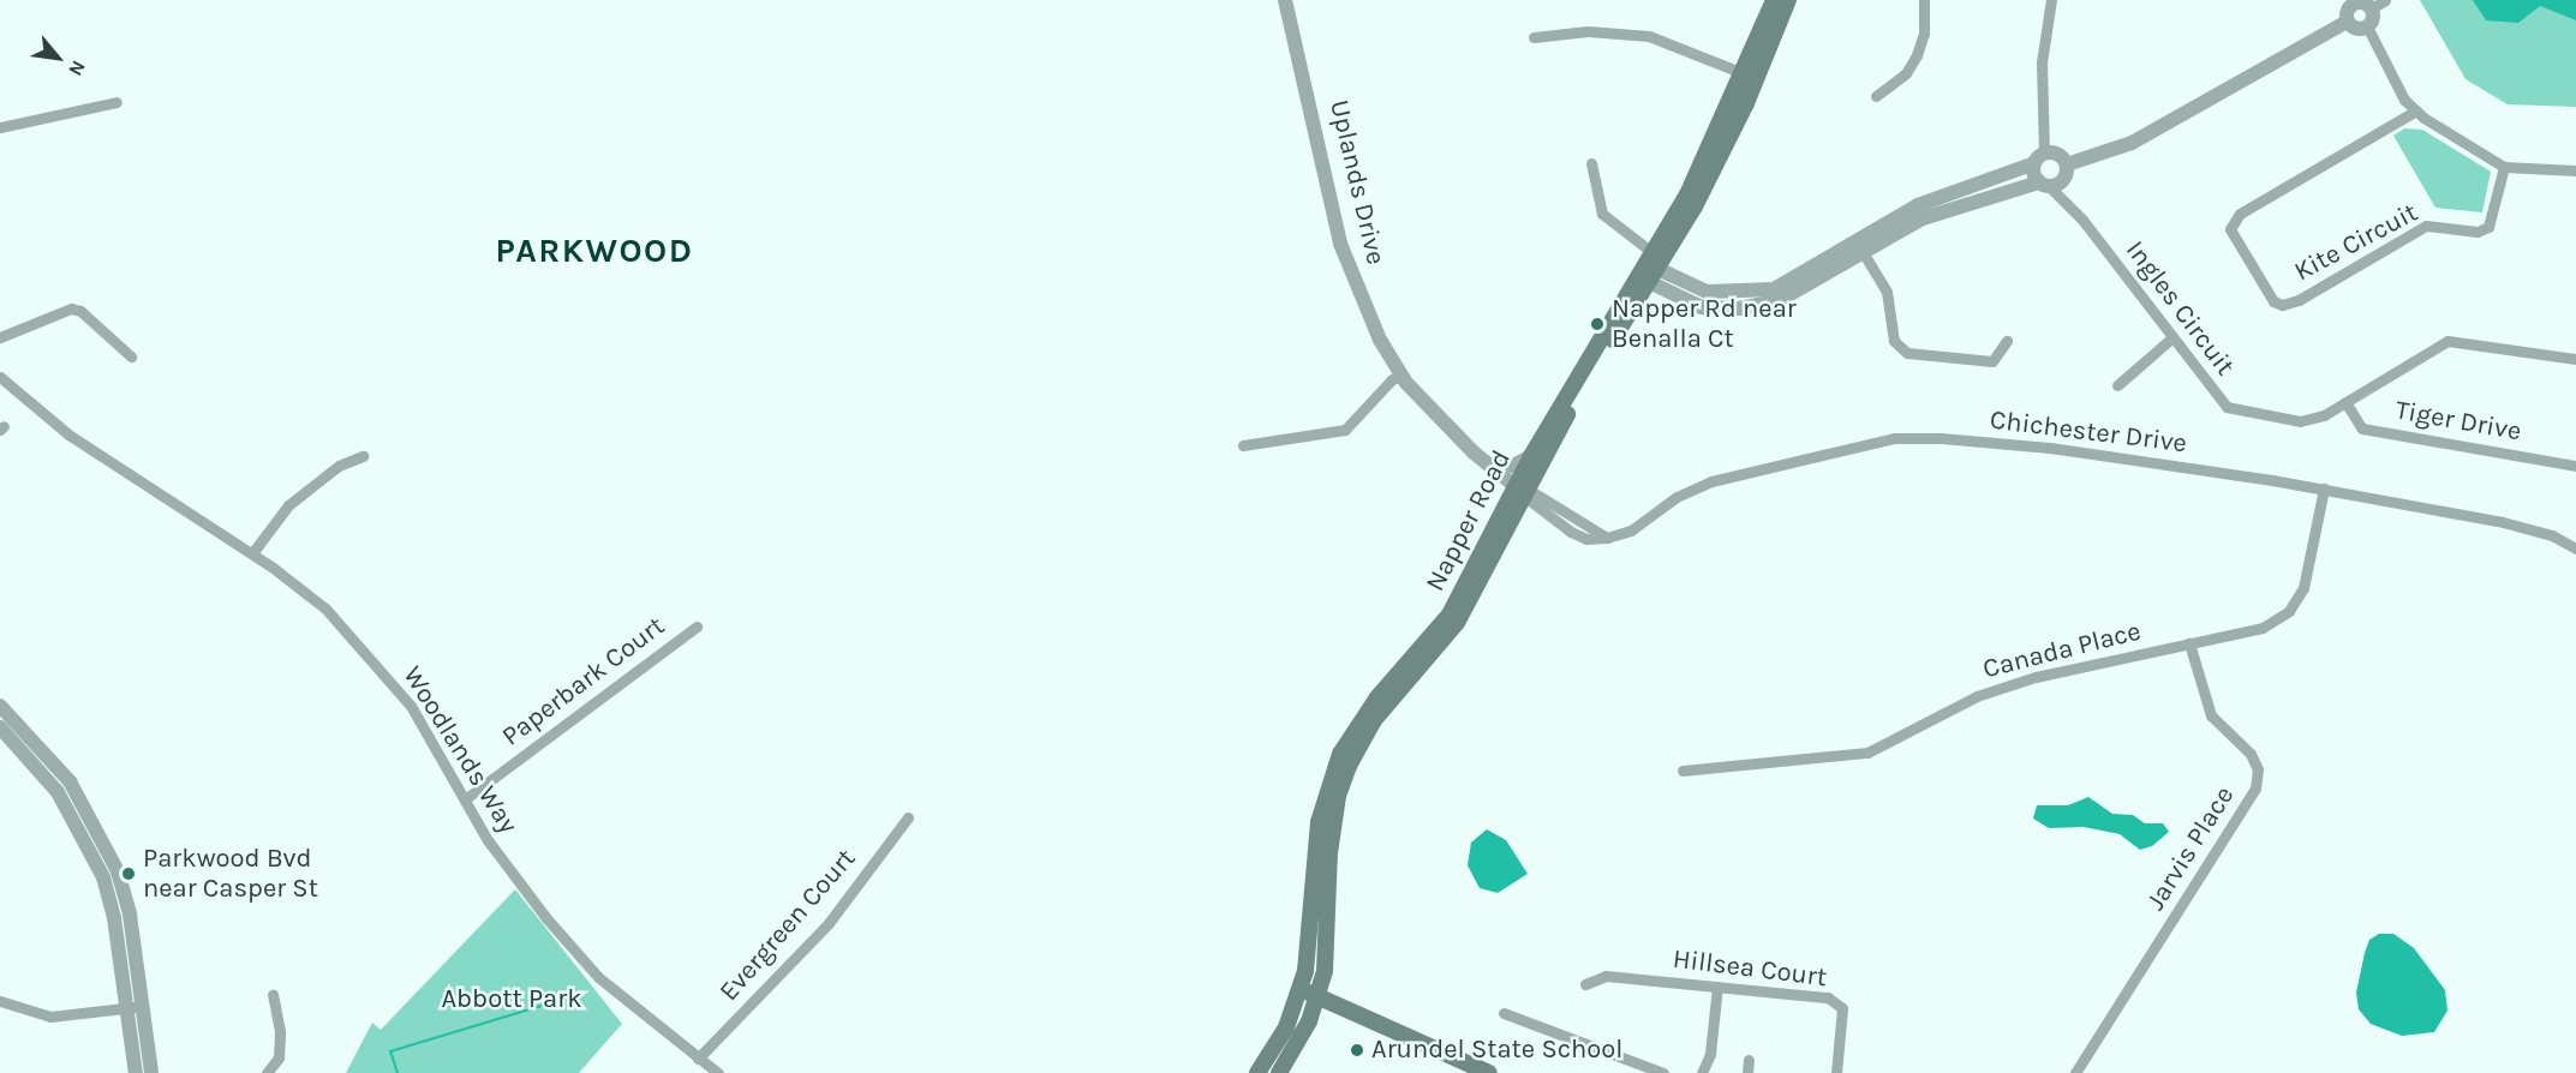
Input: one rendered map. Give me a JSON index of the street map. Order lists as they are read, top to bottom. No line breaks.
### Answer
{"streets":{"main road":["Napper Road"],"street":["Uplands Drive","Kite Circuit","Ingles Circuit","Tiger Drive","Chichester Drive","Canada Place","Paperbark Court","Woodlands Way","Jarvis Place","Evergreen Court","Hillsea Court"]},"crossings":[["Uplands Drive","Chichester Drive"],["Uplands Drive","Napper Road"],["Ingles Circuit","Tiger Drive"],["Chichester Drive","Napper Road"],["Chichester Drive","Canada Place"],["Canada Place","Jarvis Place"],["Paperbark Court","Woodlands Way"],["Woodlands Way","Evergreen Court"]],"districts":["PARKWOOD"],"parks":["Abbott Park"],"places":["Napper Rd near Benalla Ct","Parkwood Bvd near Casper St","Arundel State School"],"north":"bottom right"}
